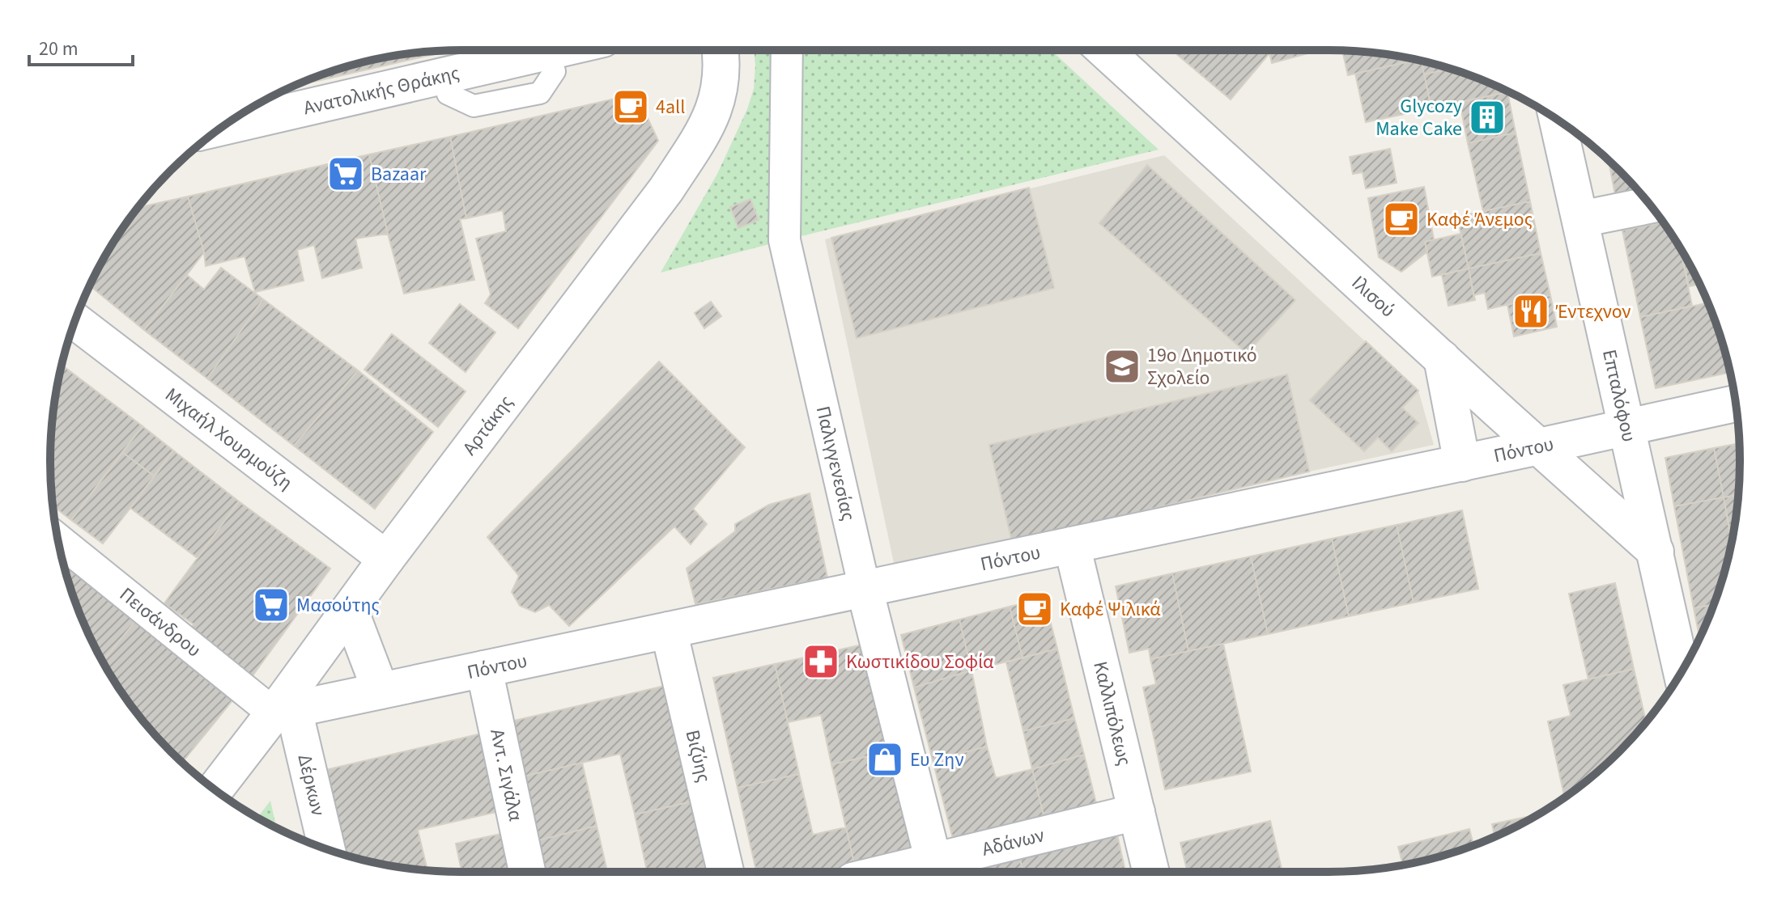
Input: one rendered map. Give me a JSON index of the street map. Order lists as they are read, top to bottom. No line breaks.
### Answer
{"streets":{"street":["Ανατολικής Θράκης","Ιλισού","Επταλόφου","Αρτάκης","Μιχαήλ Χουρμούζη","Πόντου","Παλιγγενεσίας","Πεισάνδρου","Καλλιπόλεως","Βιζύης","Αντ. Σιγάλα","Δέρκων","Αδάνων"]},"crossings":[["Ιλισού","Επταλόφου"],["Ιλισού","Πόντου"],["Επταλόφου","Πόντου"],["Αρτάκης","Μιχαήλ Χουρμούζη"],["Αρτάκης","Πόντου"],["Αρτάκης","Πεισάνδρου"],["Αρτάκης","Δέρκων"],["Πόντου","Παλιγγενεσίας"],["Πόντου","Πεισάνδρου"],["Πόντου","Καλλιπόλεως"],["Πόντου","Βιζύης"],["Πόντου","Αντ. Σιγάλα"],["Πόντου","Δέρκων"],["Παλιγγενεσίας","Αδάνων"],["Πεισάνδρου","Δέρκων"],["Καλλιπόλεως","Αδάνων"]],"places":{"cafe":["4all","Καφέ Άνεμος","Καφέ Ψιλικά"],"building":["Glycozy Make Cake"],"supermarket":["Bazaar","Μασούτης"],"restaurant":["Έντεχνον"],"school or university":["19ο Δημοτικό Σχολείο"],"pharmacy":["Κωστικίδου Σοφία"],"shop":["Ευ Ζην"]},"scale_bar":"20 m"}
